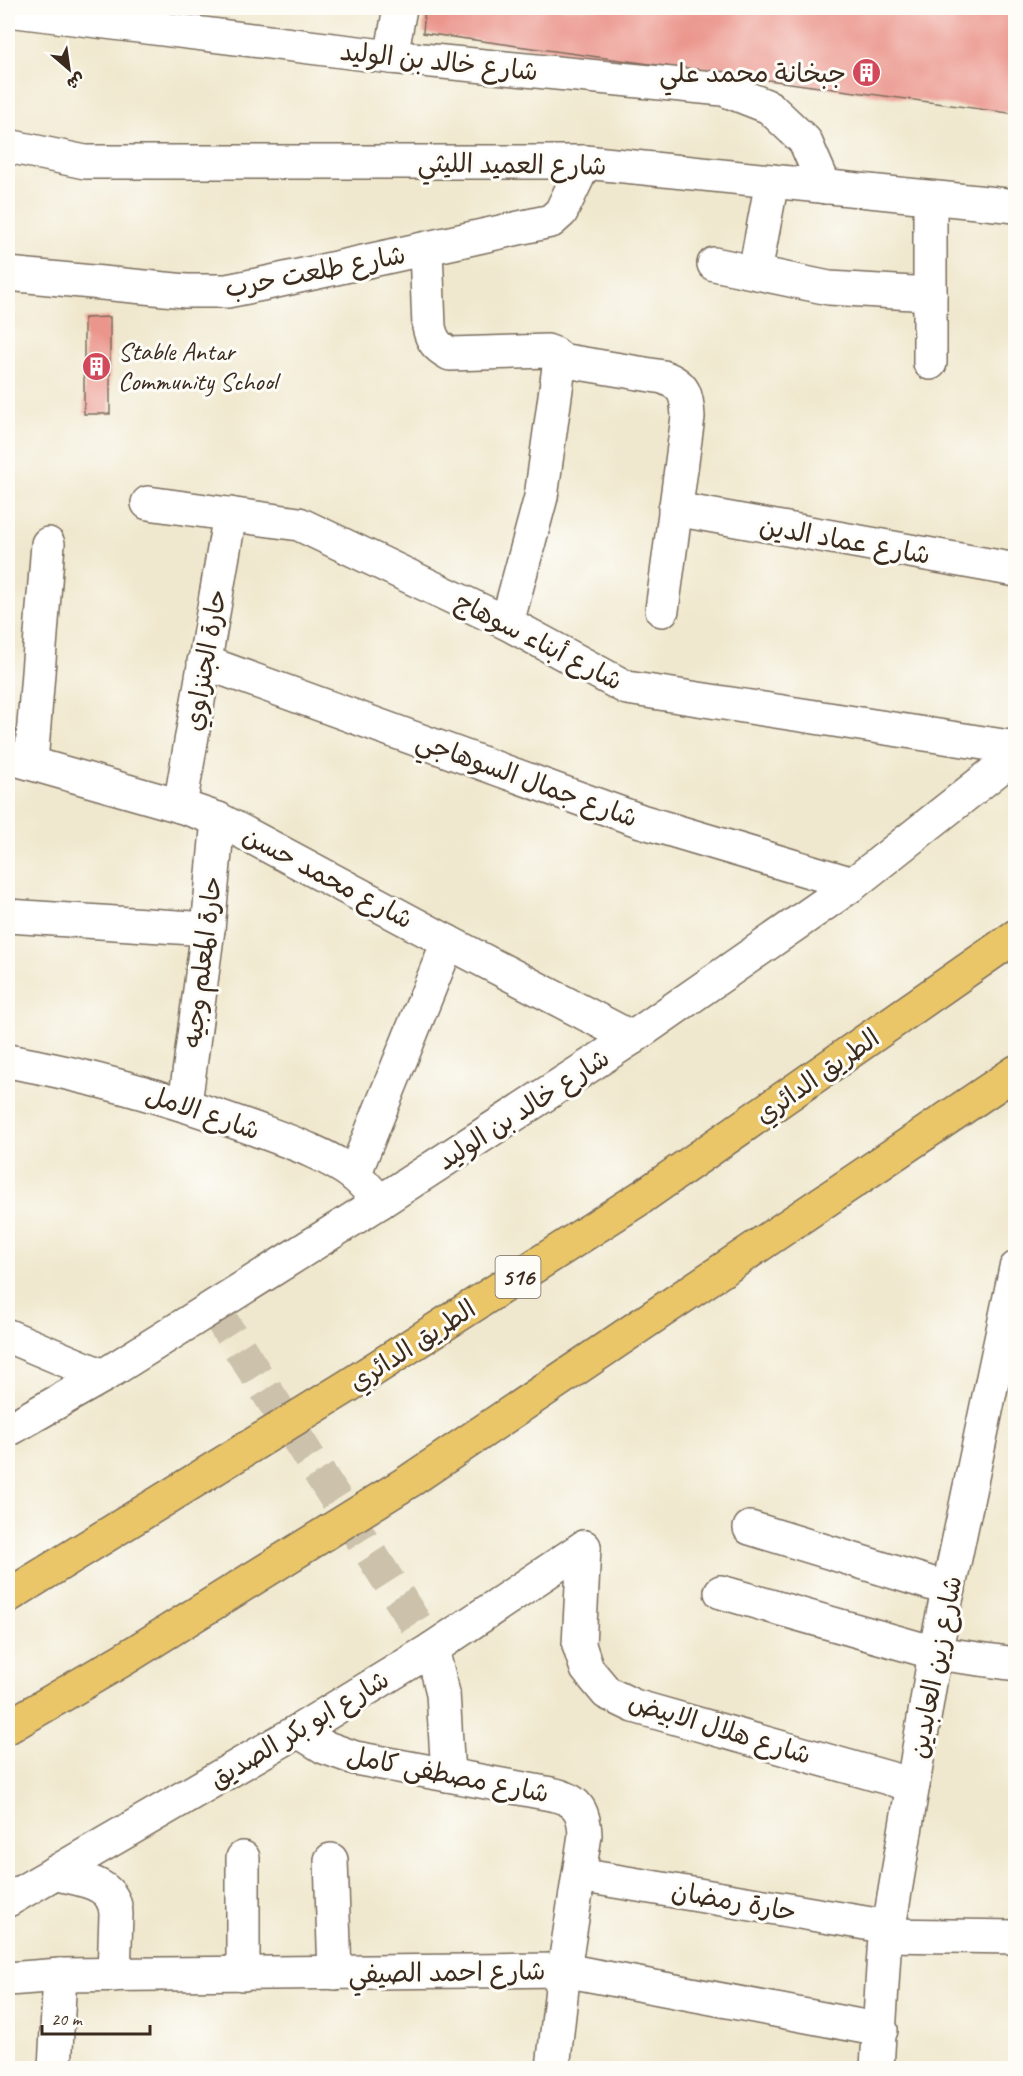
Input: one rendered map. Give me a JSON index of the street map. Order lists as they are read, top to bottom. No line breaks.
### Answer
{"streets":{"highway":["الطريق الدائري","516"],"street":["شارع خالد بن الوليد","شارع العميد الليثي","شارع طلعت حرب","شارع عماد الدين","شارع أبناء سوهاج","حارة الجنزاوي","شارع جمال السوهاجي","شارع محمد حسن","حارة المعلم وجيه","شارع الامل","شارع زين العابدين","شارع هلال الابيض","شارع ابو بكر الصديق","شارع مصطفى كامل","حارة رمضان","شارع احمد الصيفي"]},"crossings":[["شارع خالد بن الوليد","شارع العميد الليثي"],["شارع خالد بن الوليد","شارع جمال السوهاجي"],["شارع خالد بن الوليد","شارع محمد حسن"],["شارع خالد بن الوليد","شارع الامل"],["شارع العميد الليثي","شارع طلعت حرب"],["شارع أبناء سوهاج","حارة الجنزاوي"],["حارة الجنزاوي","شارع جمال السوهاجي"],["حارة الجنزاوي","شارع محمد حسن"],["شارع محمد حسن","حارة المعلم وجيه"],["حارة المعلم وجيه","شارع الامل"],["شارع زين العابدين","شارع هلال الابيض"],["شارع زين العابدين","حارة رمضان"],["شارع زين العابدين","شارع احمد الصيفي"],["شارع هلال الابيض","شارع ابو بكر الصديق"],["شارع ابو بكر الصديق","شارع مصطفى كامل"],["شارع مصطفى كامل","حارة رمضان"],["شارع مصطفى كامل","شارع احمد الصيفي"]],"places":{"building":["جبخانة محمد علي","Stable Antar Community School"]},"scale_bar":"20 m","north":"bottom right"}
